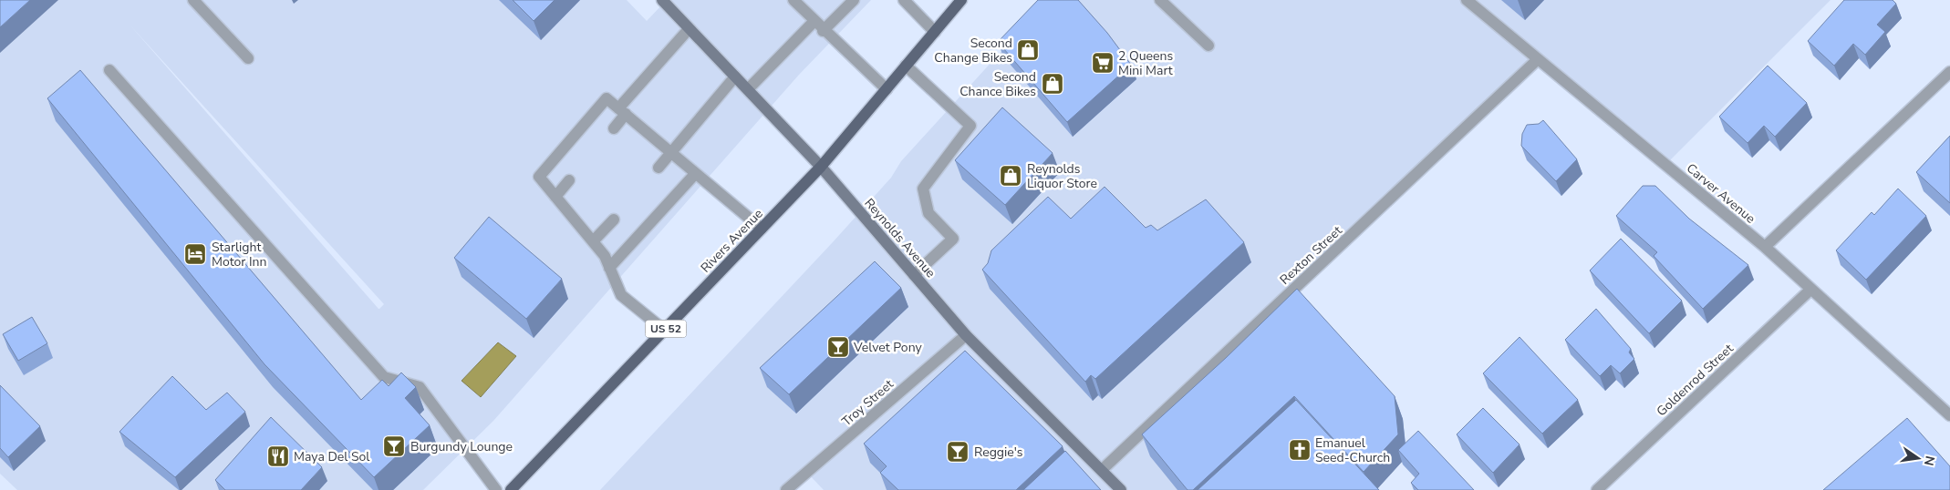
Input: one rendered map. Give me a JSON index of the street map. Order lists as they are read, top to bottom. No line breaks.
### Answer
{"streets":{"main road":["Rivers Avenue","US 52"],"street":["Carver Avenue","Reynolds Avenue","Rexton Street","Goldenrod Street","Troy Street"]},"crossings":[["Carver Avenue","Rexton Street"],["Carver Avenue","Goldenrod Street"],["Reynolds Avenue","Rivers Avenue"],["Reynolds Avenue","Rexton Street"],["Reynolds Avenue","Troy Street"]],"places":{"shop":["Second Change Bikes","Second Chance Bikes","Reynolds Liquor Store"],"supermarket":["2 Queens Mini Mart"],"hotel":["Starlight Motor Inn"],"bar":["Velvet Pony","Burgundy Lounge","Reggie's"],"church":["Emanuel Seed-Church"],"restaurant":["Maya Del Sol"]},"north":"right"}
